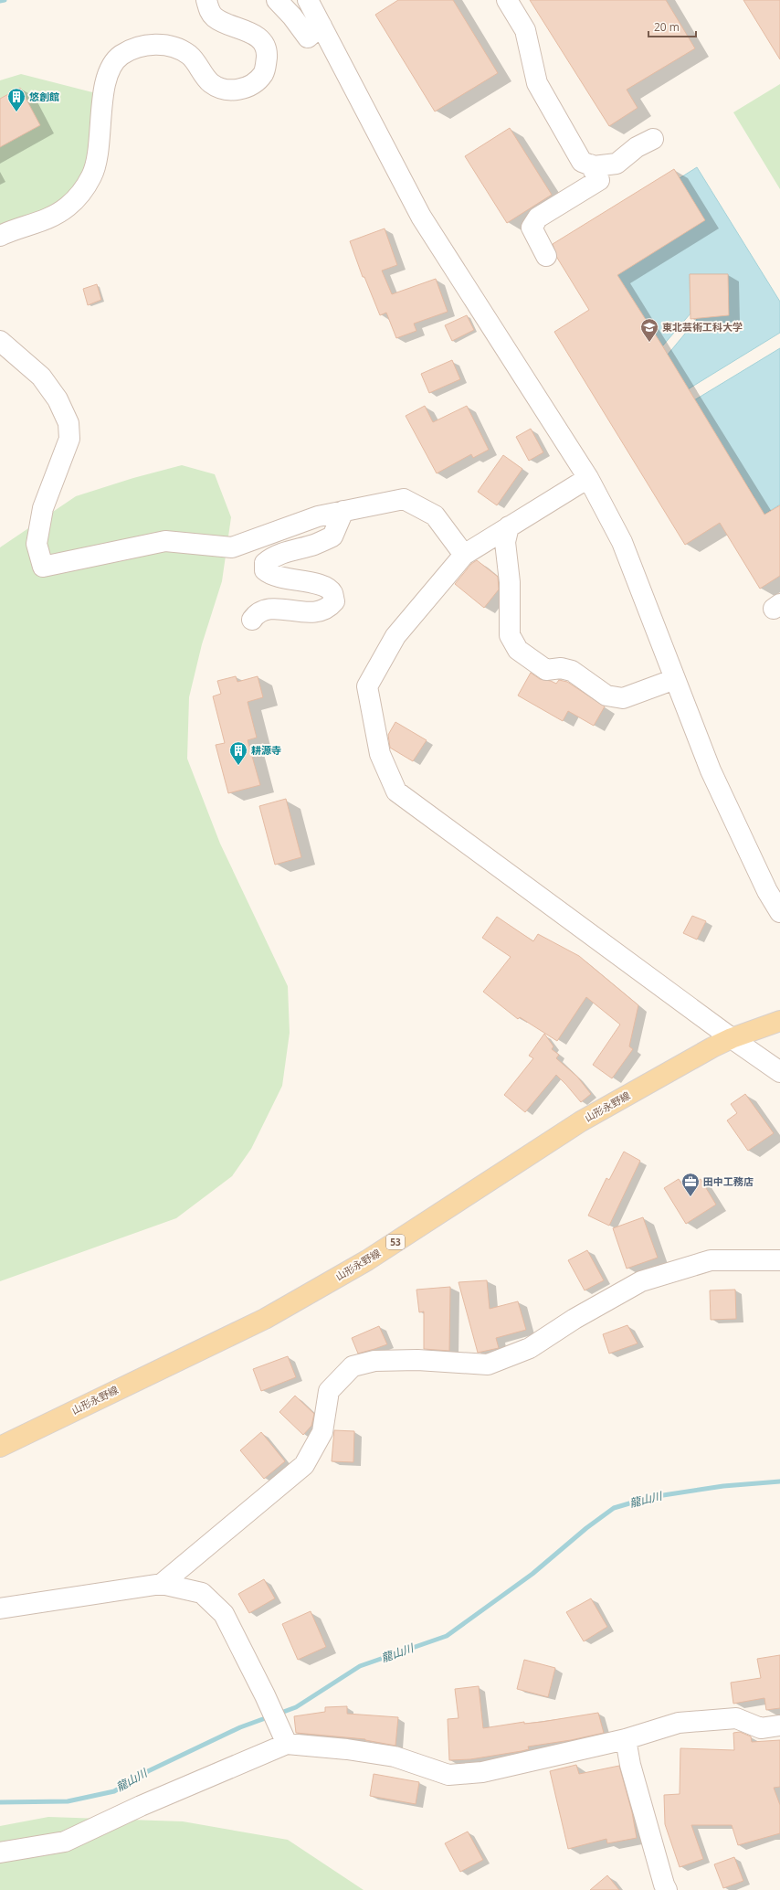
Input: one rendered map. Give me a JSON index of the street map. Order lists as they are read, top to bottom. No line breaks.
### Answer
{"streets":{"main road":["山形永野線","53"]},"water":["龍山川"],"places":{"building":["悠創館","耕源寺"],"school or university":["東北芸術工科大学"],"office":["田中工務店"]},"scale_bar":"20 m"}
